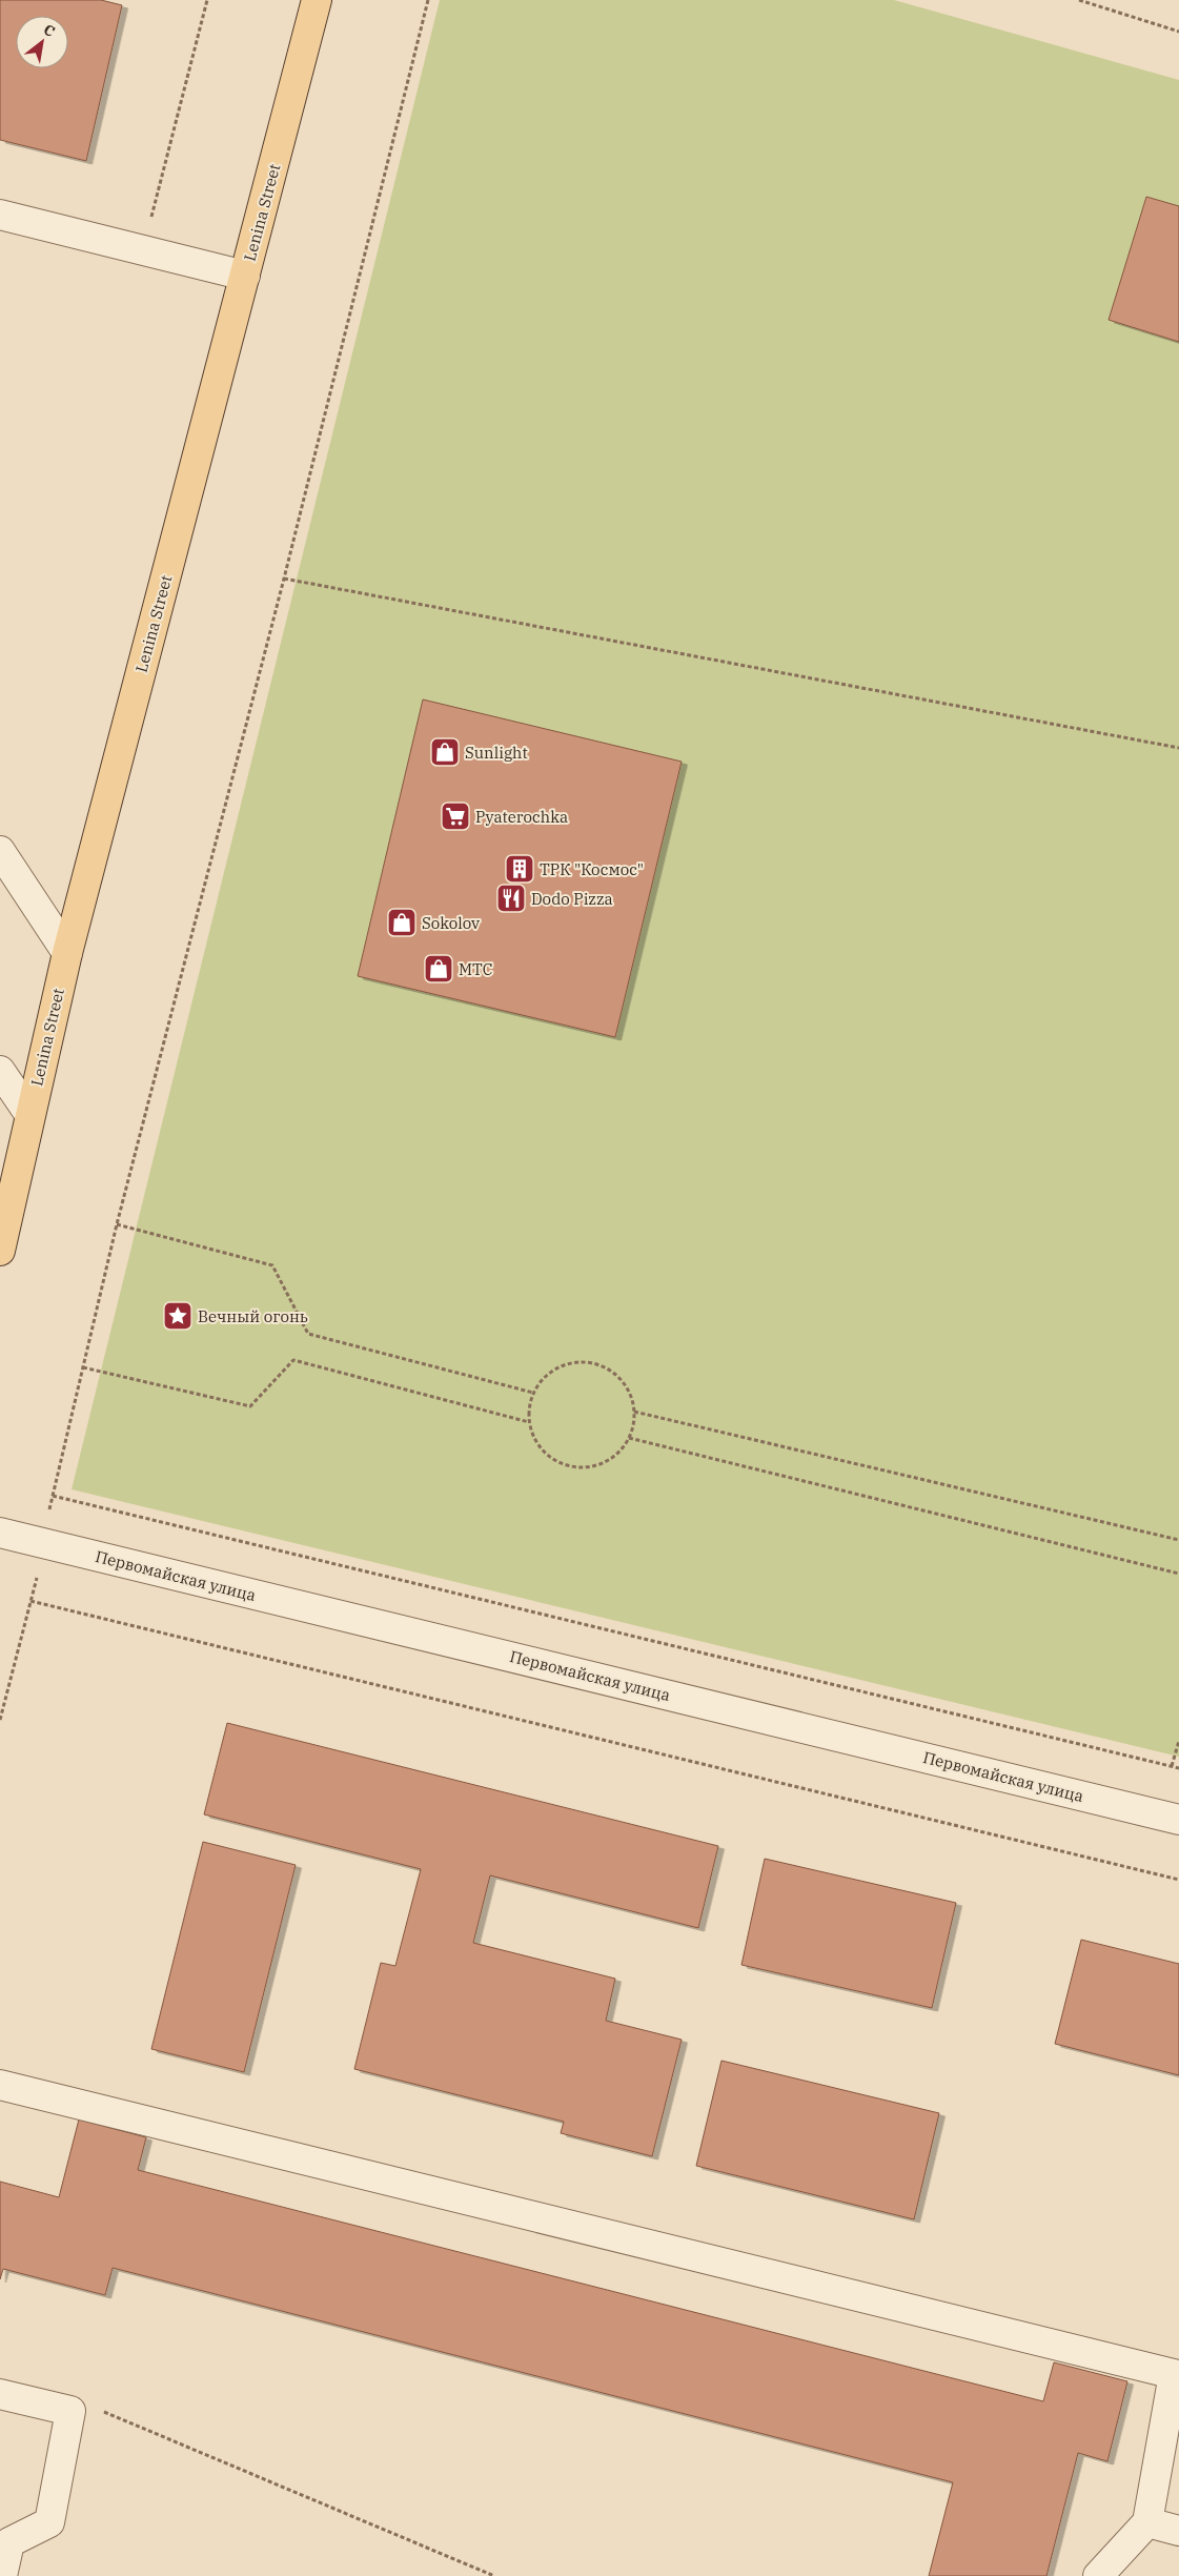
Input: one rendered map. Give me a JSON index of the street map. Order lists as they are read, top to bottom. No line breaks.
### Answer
{"streets":{"main road":["Lenina Street"],"street":["Первомайская улица"]},"places":{"shop":["Sunlight","Sokolov","МТС"],"supermarket":["Pyaterochka"],"building":["ТРК \"Космос\""],"restaurant":["Dodo Pizza"],"place":["Вечный огонь"]},"north":"top right"}
